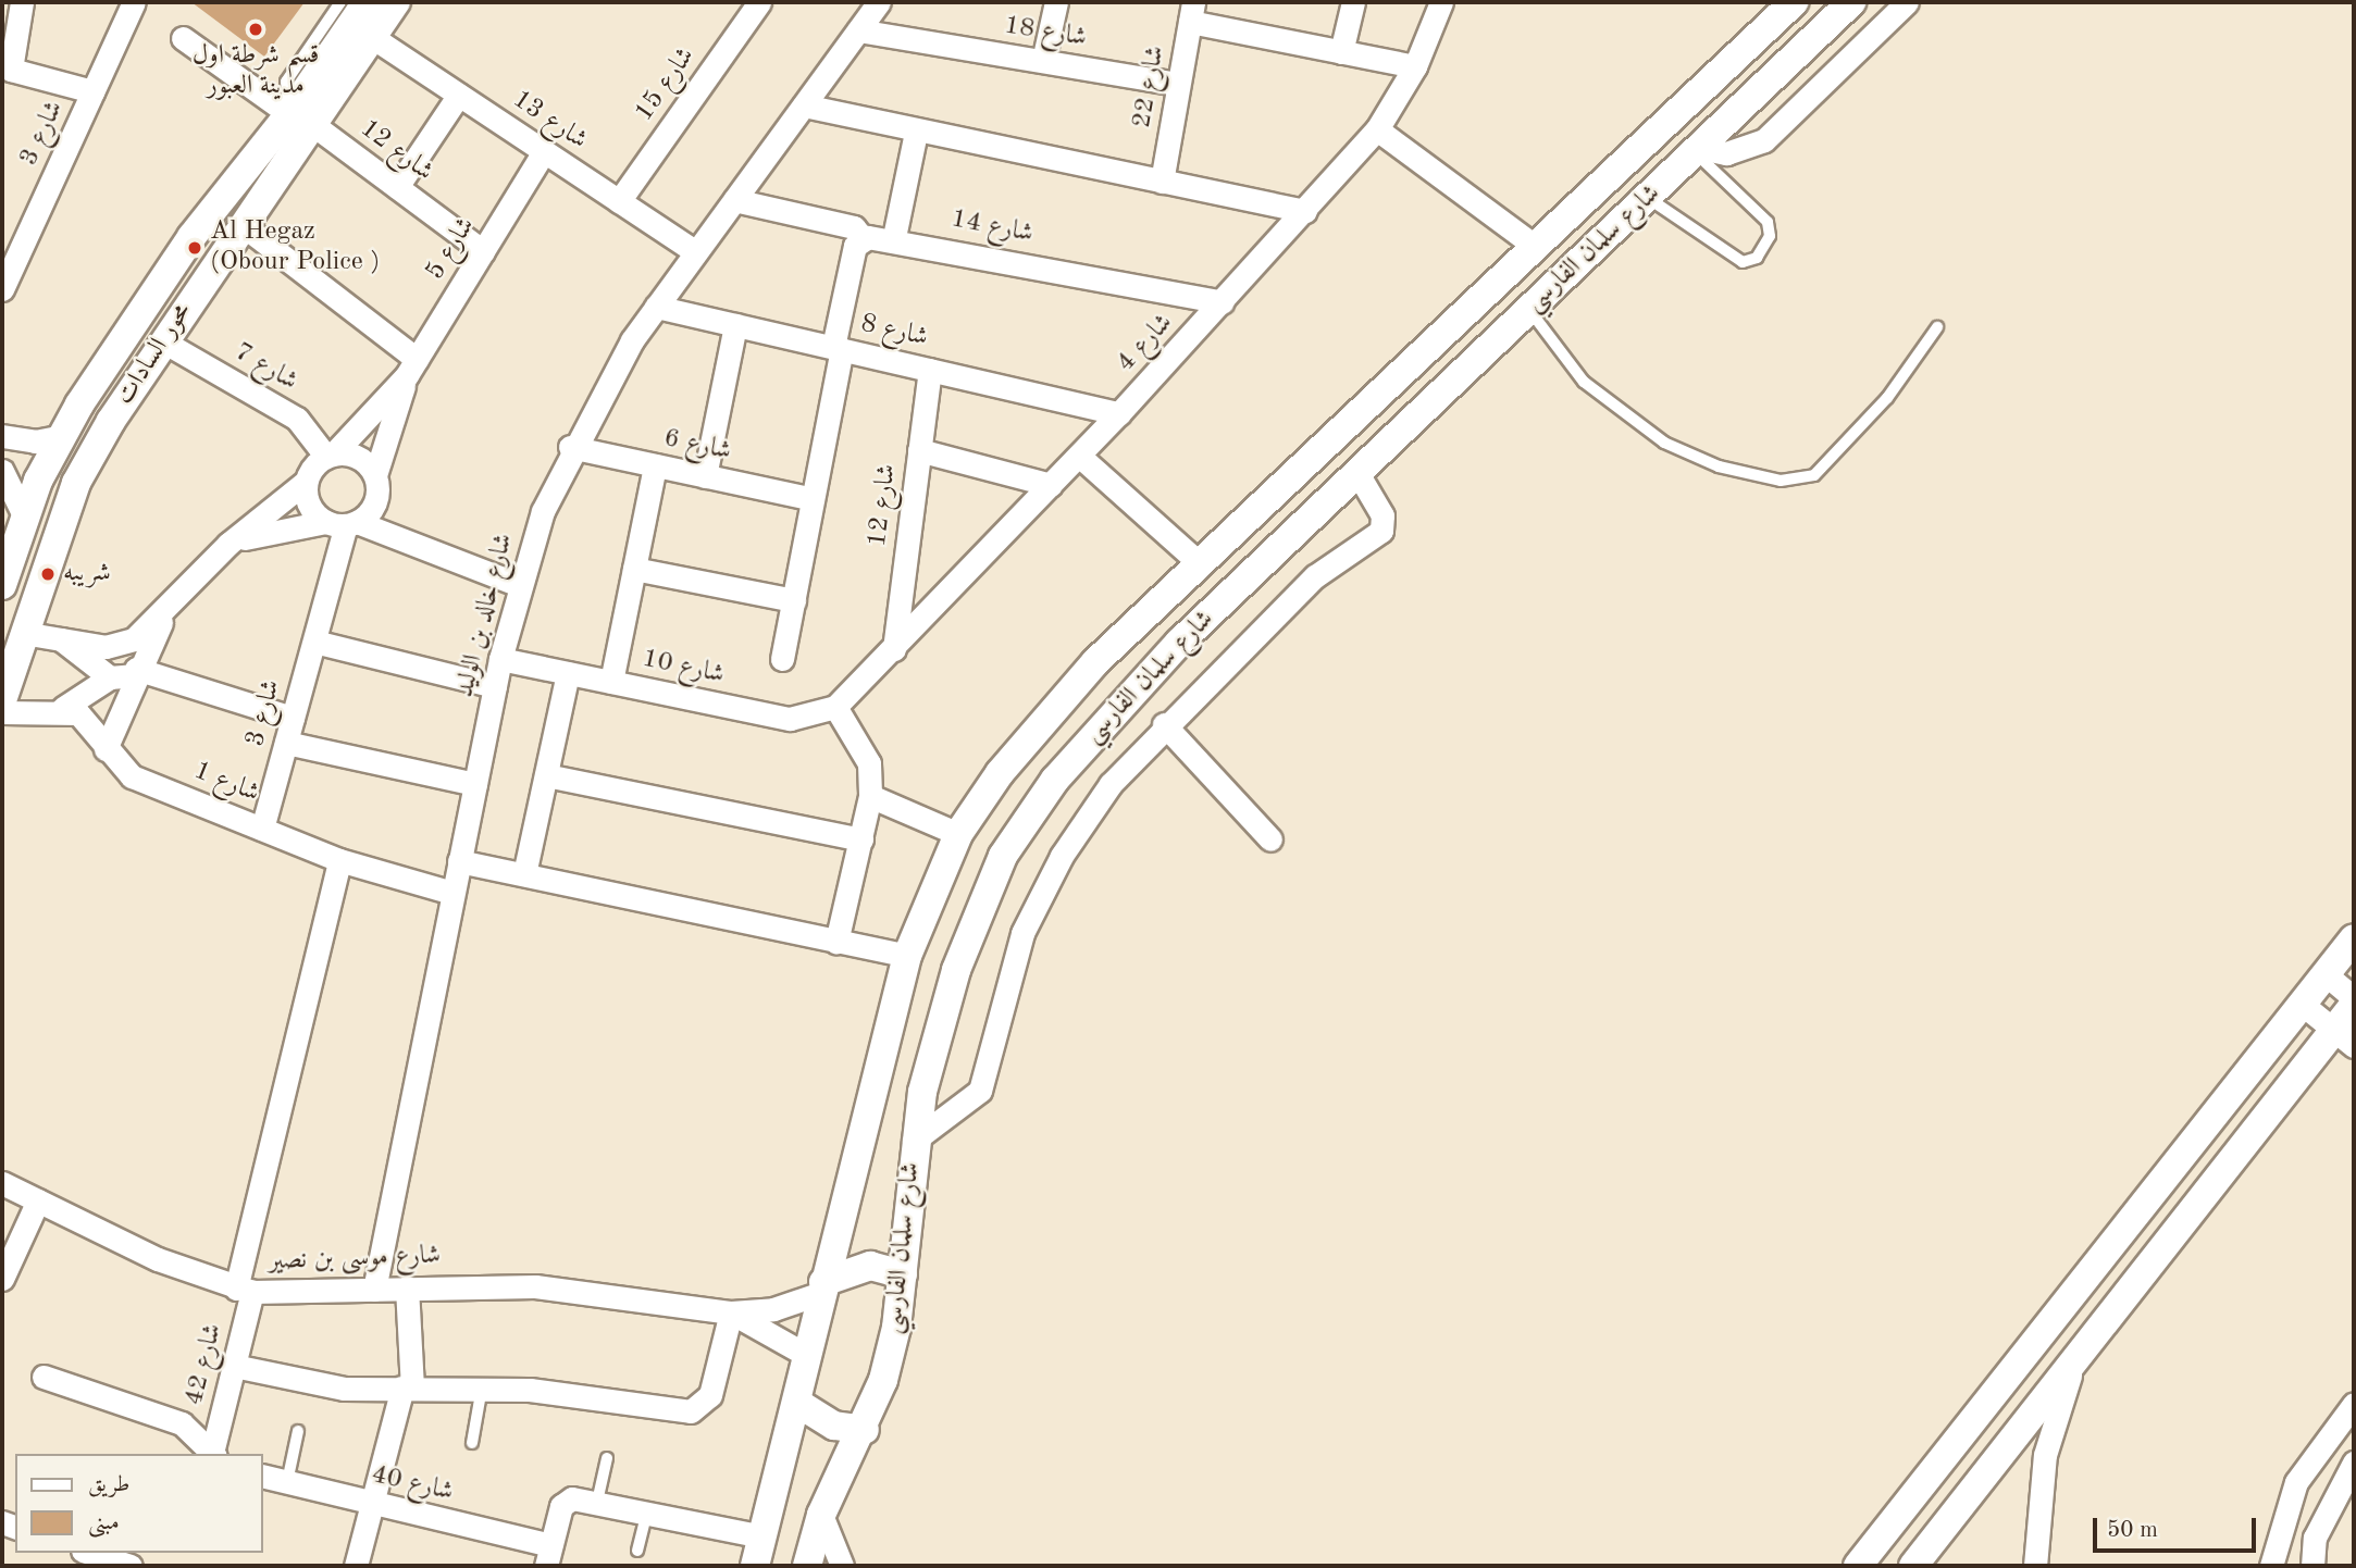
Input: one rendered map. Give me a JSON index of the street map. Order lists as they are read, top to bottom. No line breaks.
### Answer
{"streets":{"street":["شارع 18","شارع 15","شارع 22","شارع 13","شارع 3","شارع 12","شارع 14","شارع 5","شارع سلمان الفارسي","شارع 8","شارع 4","محور السادات","شارع 7","شارع 6","شارع خالد بن الوليد","شارع 10","شارع 1","شارع موسى بن نصير","شارع 42","شارع 40"]},"crossings":[["شارع 18","شارع 22"],["شارع 18","شارع خالد بن الوليد"],["شارع 15","شارع 13"],["شارع 13","شارع 5"],["شارع 13","محور السادات"],["شارع 13","شارع خالد بن الوليد"],["شارع 3","شارع 5"],["شارع 3","شارع 7"],["شارع 3","شارع 1"],["شارع 12","شارع 5"],["شارع 12","شارع 8"],["شارع 12","شارع 4"],["شارع 12","محور السادات"],["شارع 14","شارع 4"],["شارع 5","شارع 7"],["شارع سلمان الفارسي","شارع موسى بن نصير"],["شارع 8","شارع 4"],["شارع 8","شارع خالد بن الوليد"],["شارع 4","شارع 10"],["محور السادات","شارع 7"],["شارع 6","شارع خالد بن الوليد"],["شارع خالد بن الوليد","شارع 10"],["شارع خالد بن الوليد","شارع 1"],["شارع خالد بن الوليد","شارع موسى بن نصير"],["شارع 1","شارع 42"],["شارع موسى بن نصير","شارع 42"]],"places":["قسم شرطة اول مدينة العبور","Al Hegaz (Obour Police )","شريبه"],"legend":["طريق","مبنى"],"scale_bar":"50 m"}
